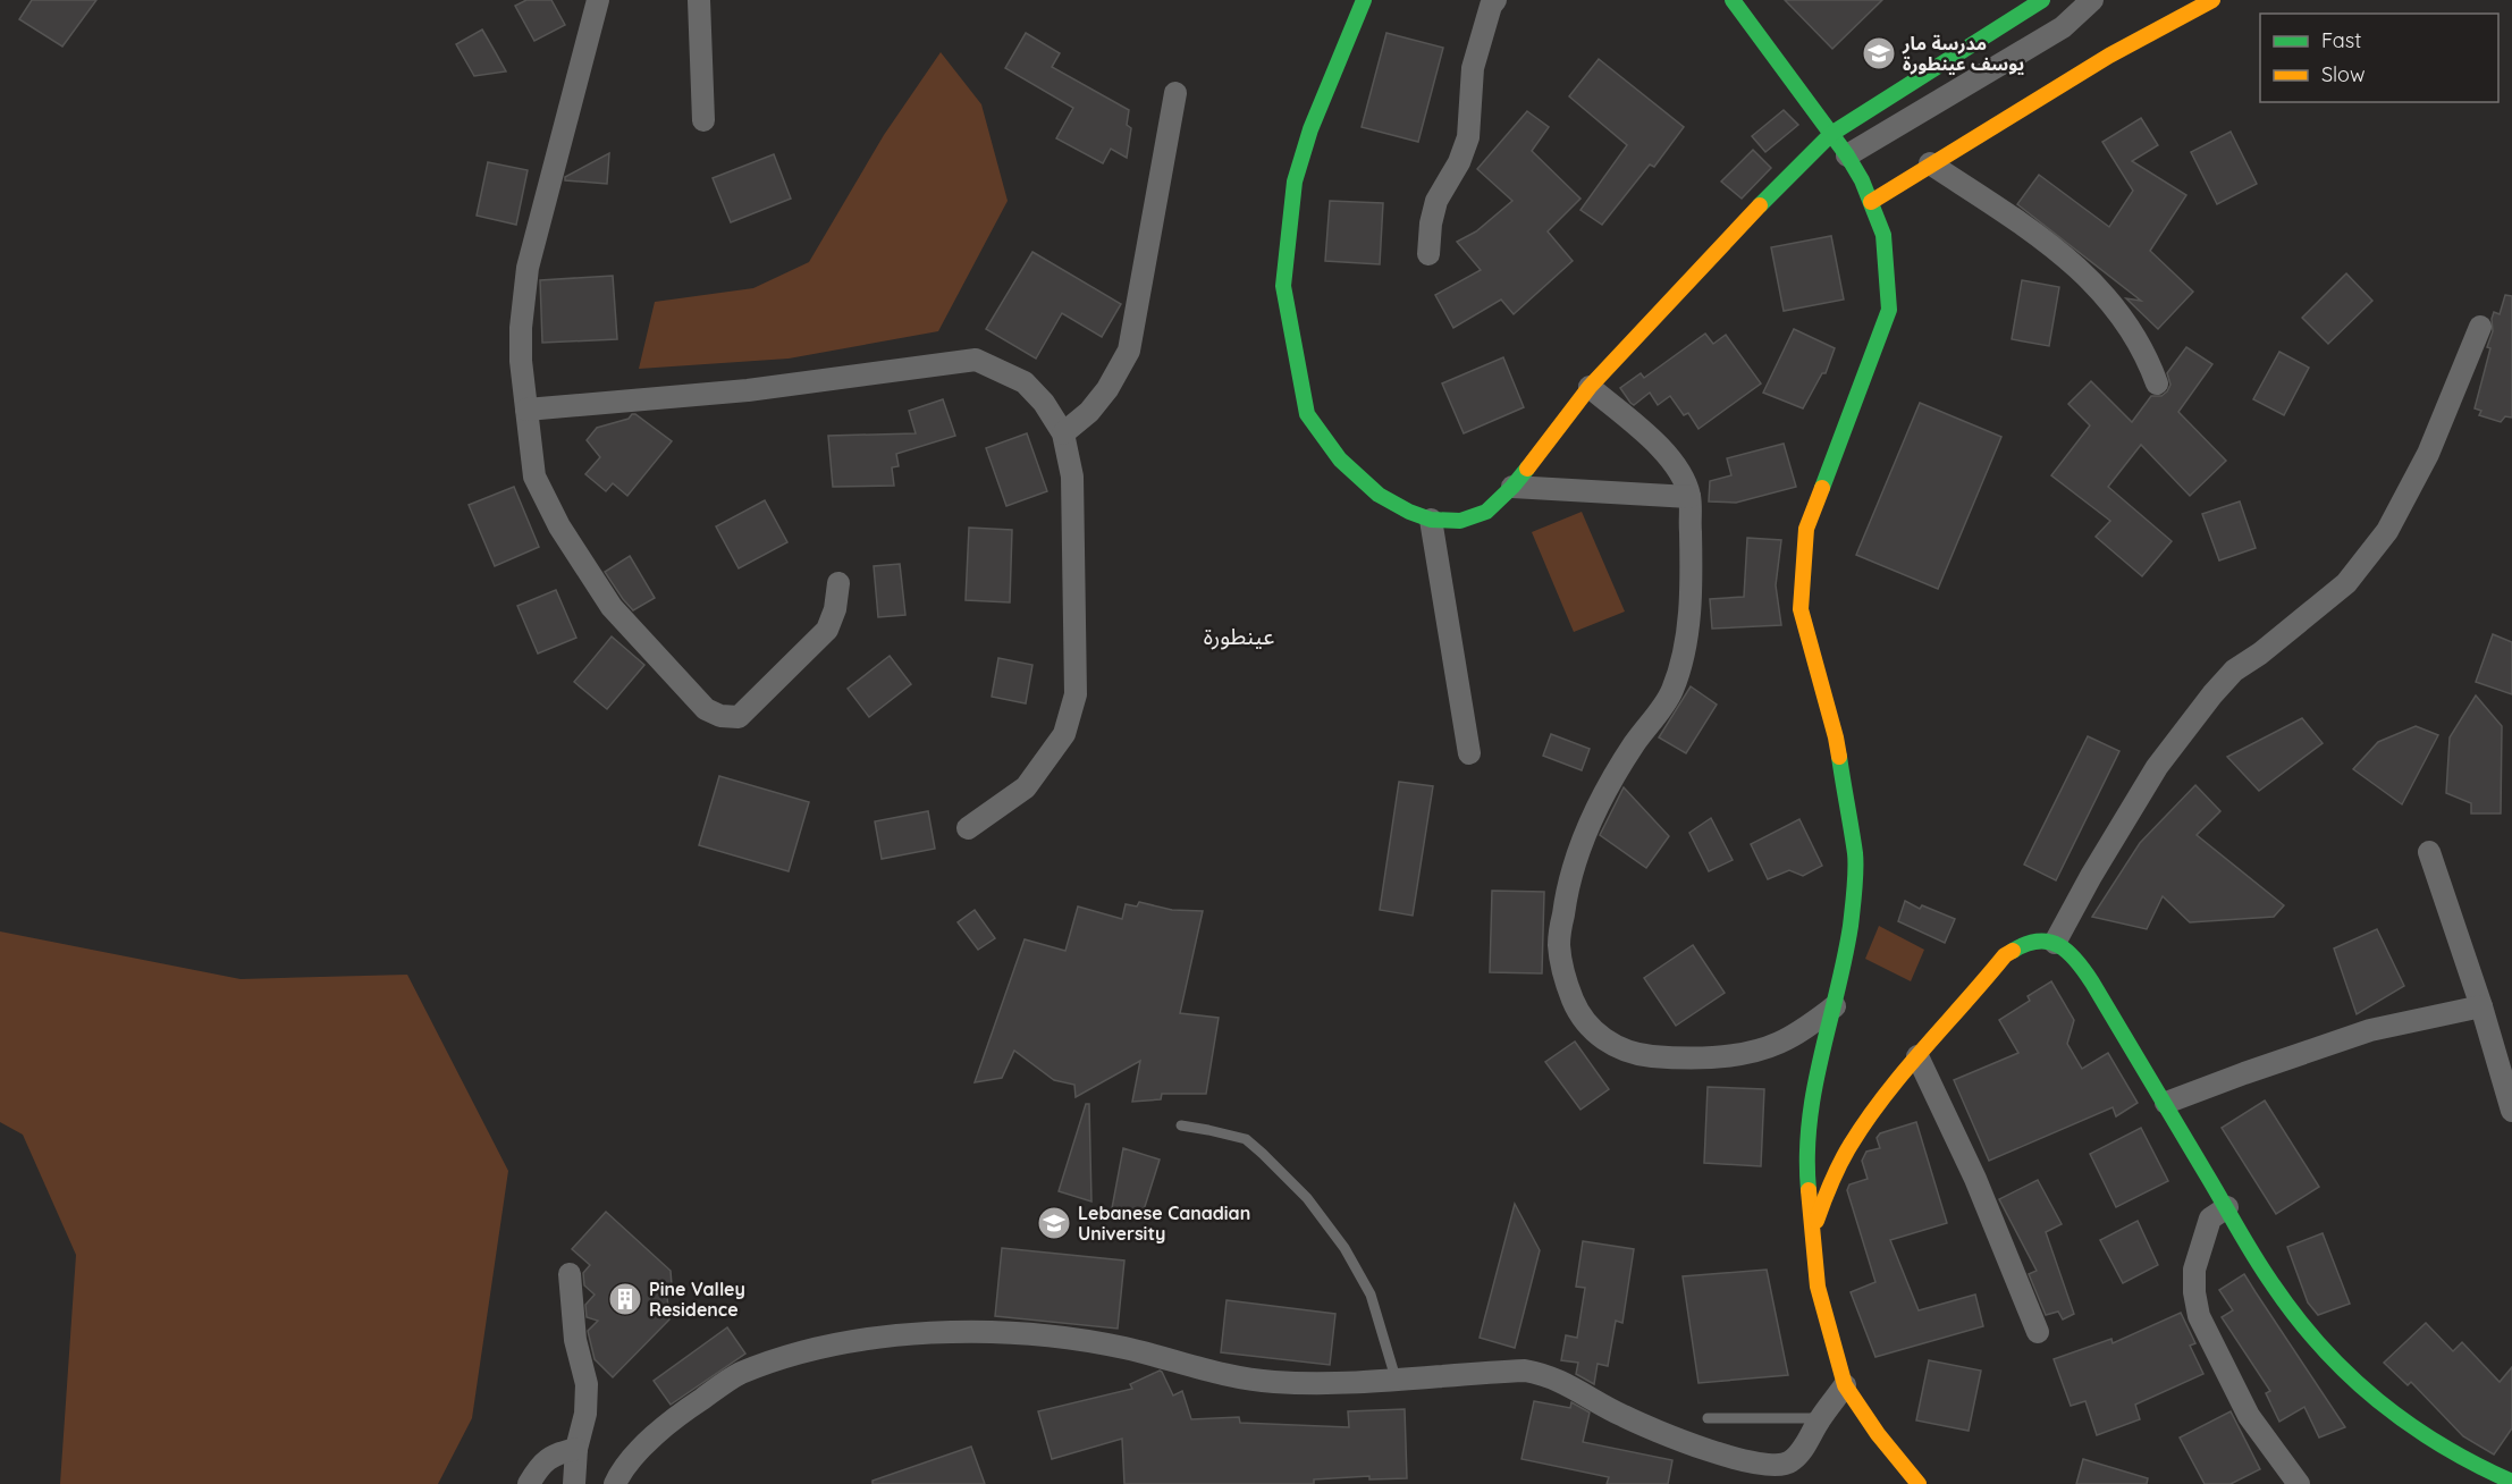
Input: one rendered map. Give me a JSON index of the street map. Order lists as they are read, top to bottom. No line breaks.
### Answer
{"districts":["عينطورة"],"places":{"school or university":["مدرسة مار يوسف عينطورة","Lebanese Canadian University"],"building":["Pine Valley Residence"]},"legend":["Fast","Slow"]}
